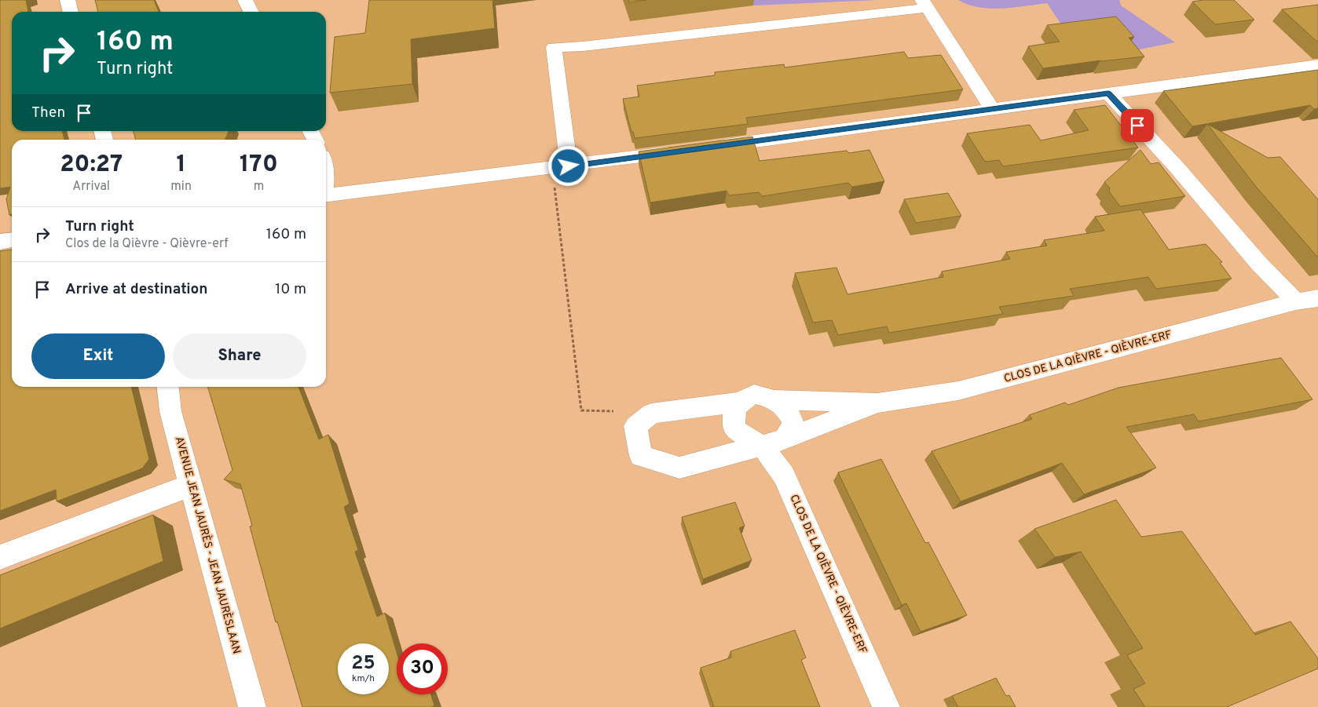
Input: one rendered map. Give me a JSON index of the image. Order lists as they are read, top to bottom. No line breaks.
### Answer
{"streets":{"street":["CLOS DE LA QIÈVRE - QIÈVRE-ERF","AVENUE JEAN JAURÈS - JEAN JAURÈSLAAN"]},"page":{"turn":["160 m","Turn right"],"then":"Then","eta":["20:27","Arrival","1","min","170","m"],"list":[{"name":"Turn right","note":"Clos de la Qièvre - Qièvre-erf","value":"160 m"},{"name":"Arrive at destination","value":"10 m"}],"buttons":["Exit","Share"],"speed":"25 km/h","limit":"30"}}
